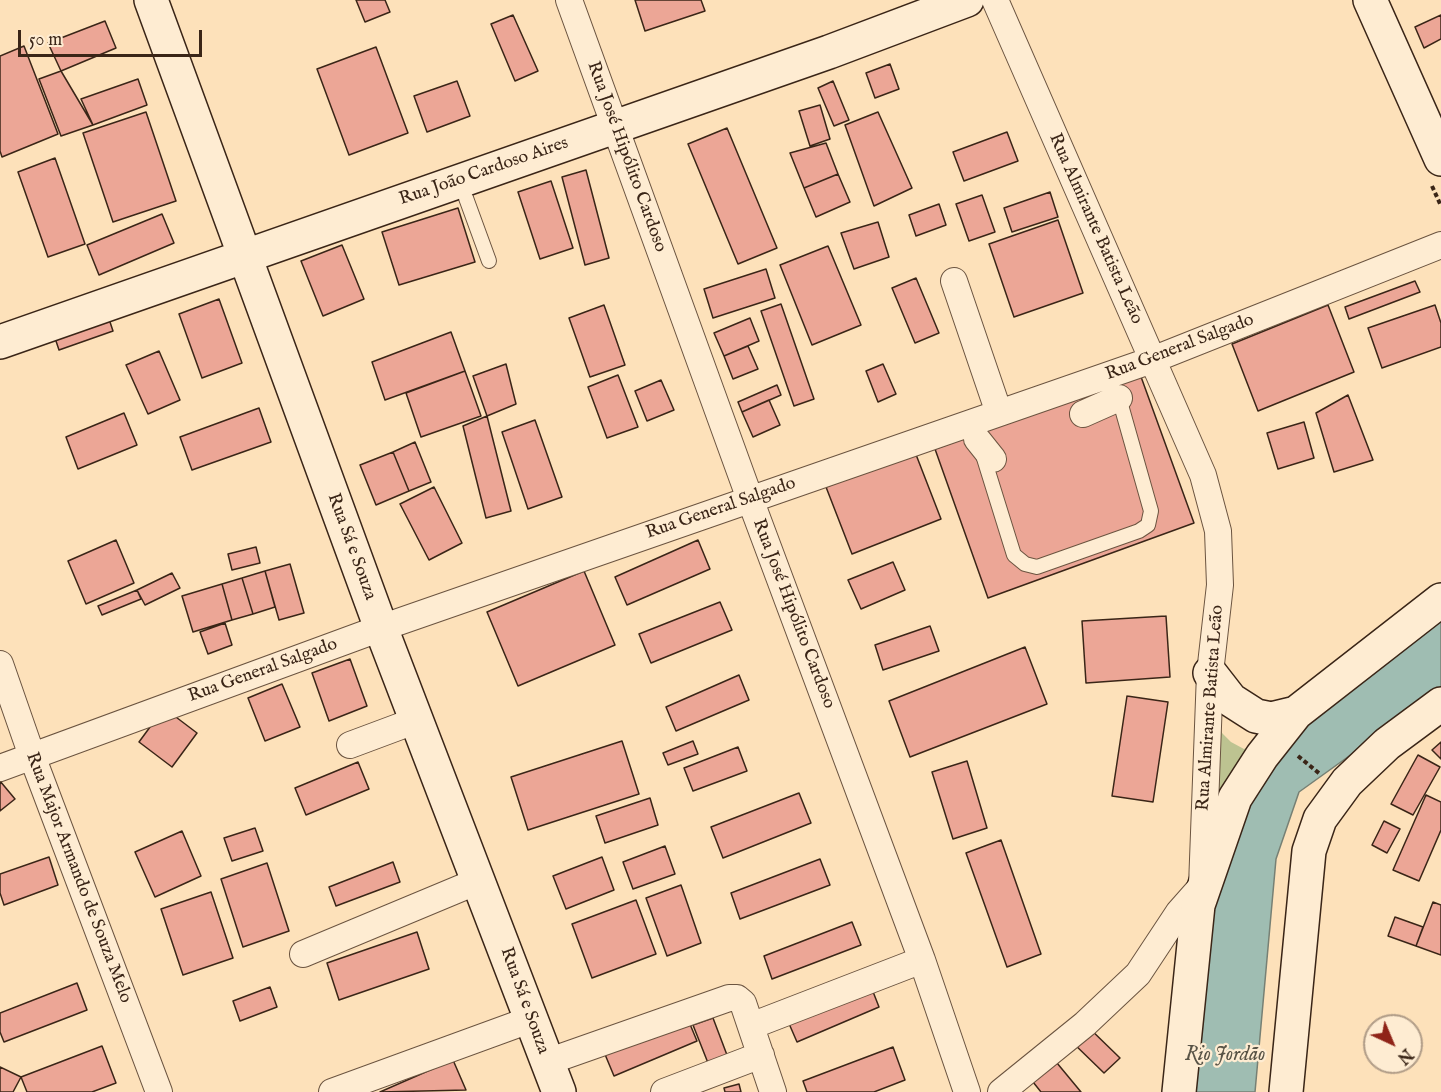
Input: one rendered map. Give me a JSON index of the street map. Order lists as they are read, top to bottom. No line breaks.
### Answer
{"streets":{"street":["Rua José Hipólito Cardoso","Rua João Cardoso Aires","Rua Almirante Batista Leão","Rua General Salgado","Rua Sá e Souza","Rua Major Armando de Souza Melo"]},"crossings":[["Rua José Hipólito Cardoso","Rua João Cardoso Aires"],["Rua José Hipólito Cardoso","Rua General Salgado"],["Rua João Cardoso Aires","Rua Sá e Souza"],["Rua Almirante Batista Leão","Rua General Salgado"],["Rua General Salgado","Rua Sá e Souza"],["Rua General Salgado","Rua Major Armando de Souza Melo"]],"water":["Rio Jordão"],"scale_bar":"50 m","north":"bottom right"}
